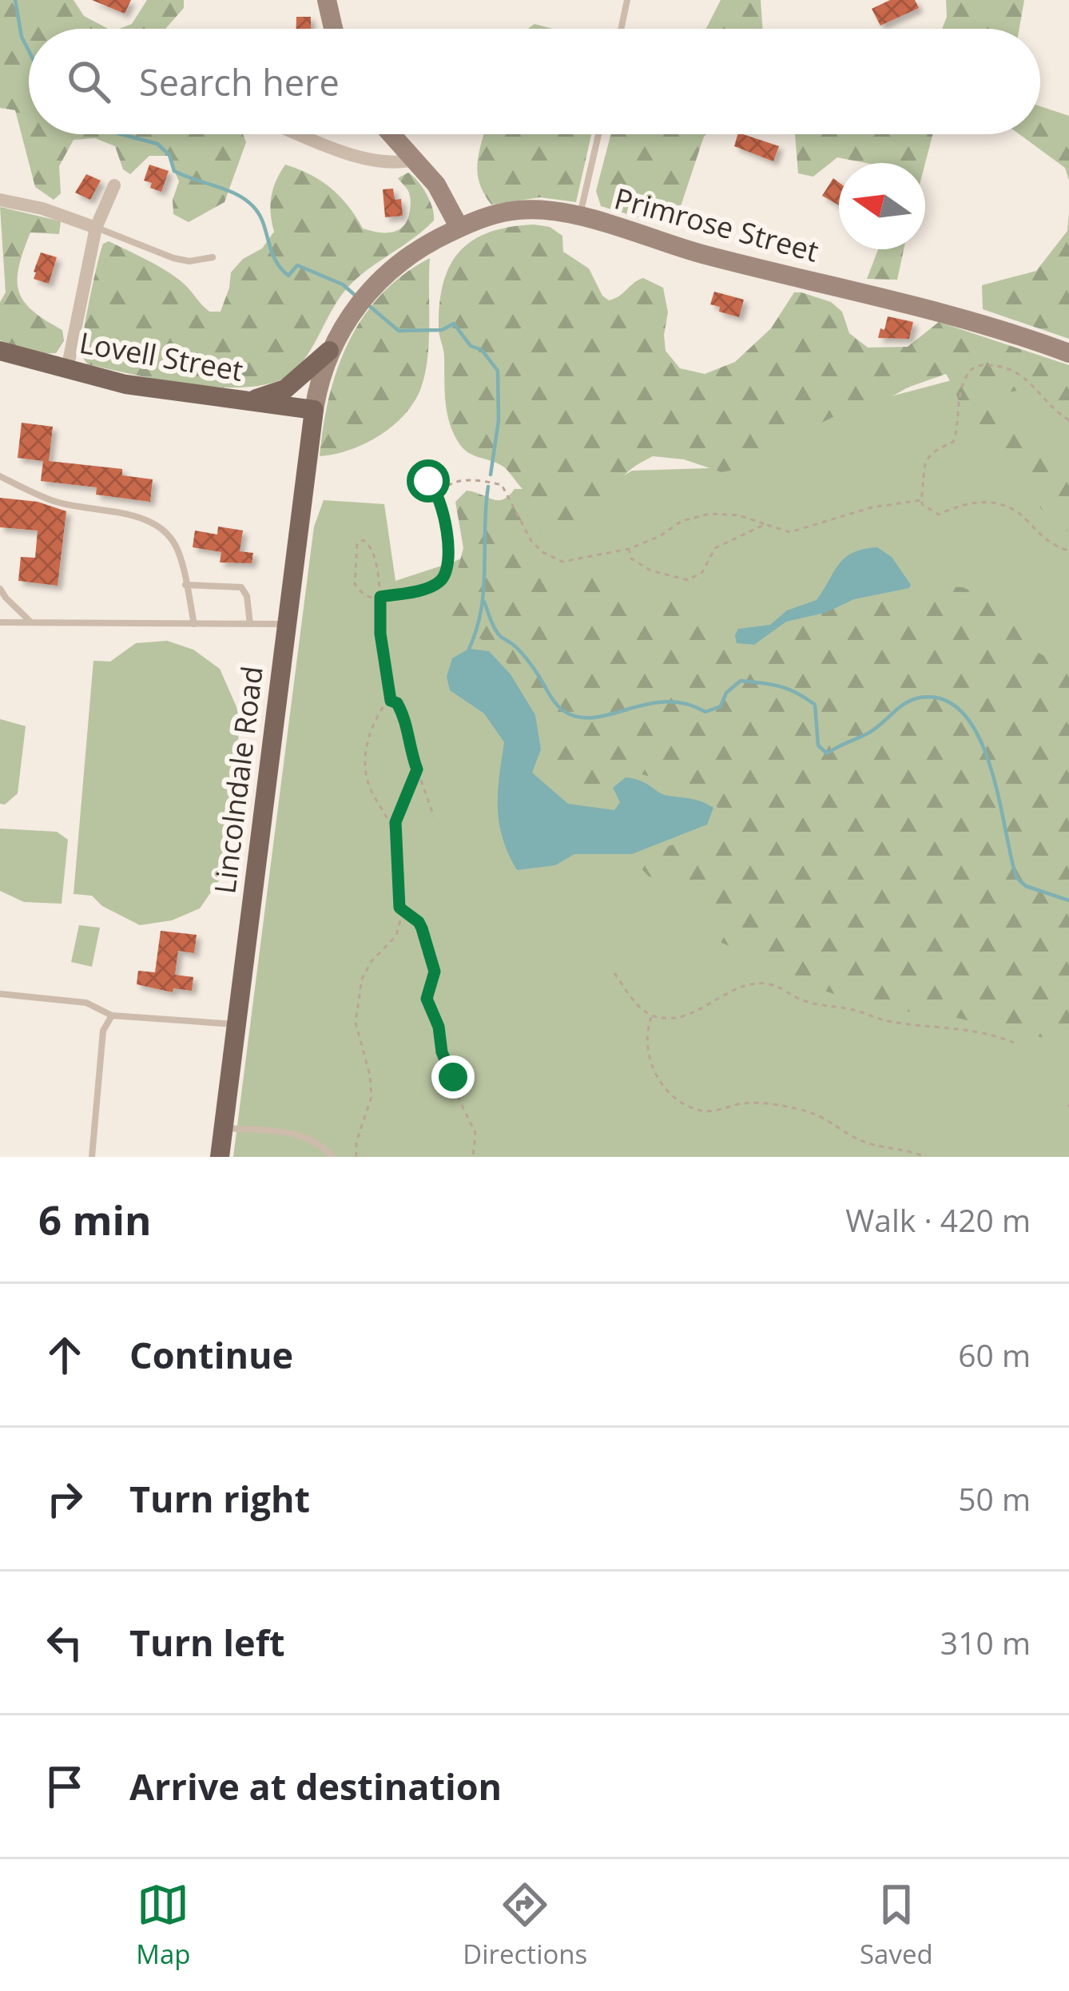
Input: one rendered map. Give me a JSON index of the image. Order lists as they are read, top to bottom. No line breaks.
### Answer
{"streets":{"main road":["Primrose Street","Lovell Street","Lincolndale Road"]},"crossings":[["Primrose Street","Lovell Street"],["Primrose Street","Lincolndale Road"],["Lovell Street","Lincolndale Road"]],"north":"left","page":{"search":"Search here","heading":["6 min","Walk · 420 m"],"list":[["Continue","60 m"],["Turn right","50 m"],["Turn left","310 m"],"Arrive at destination"],"nav":["Map","Directions","Saved"]}}
